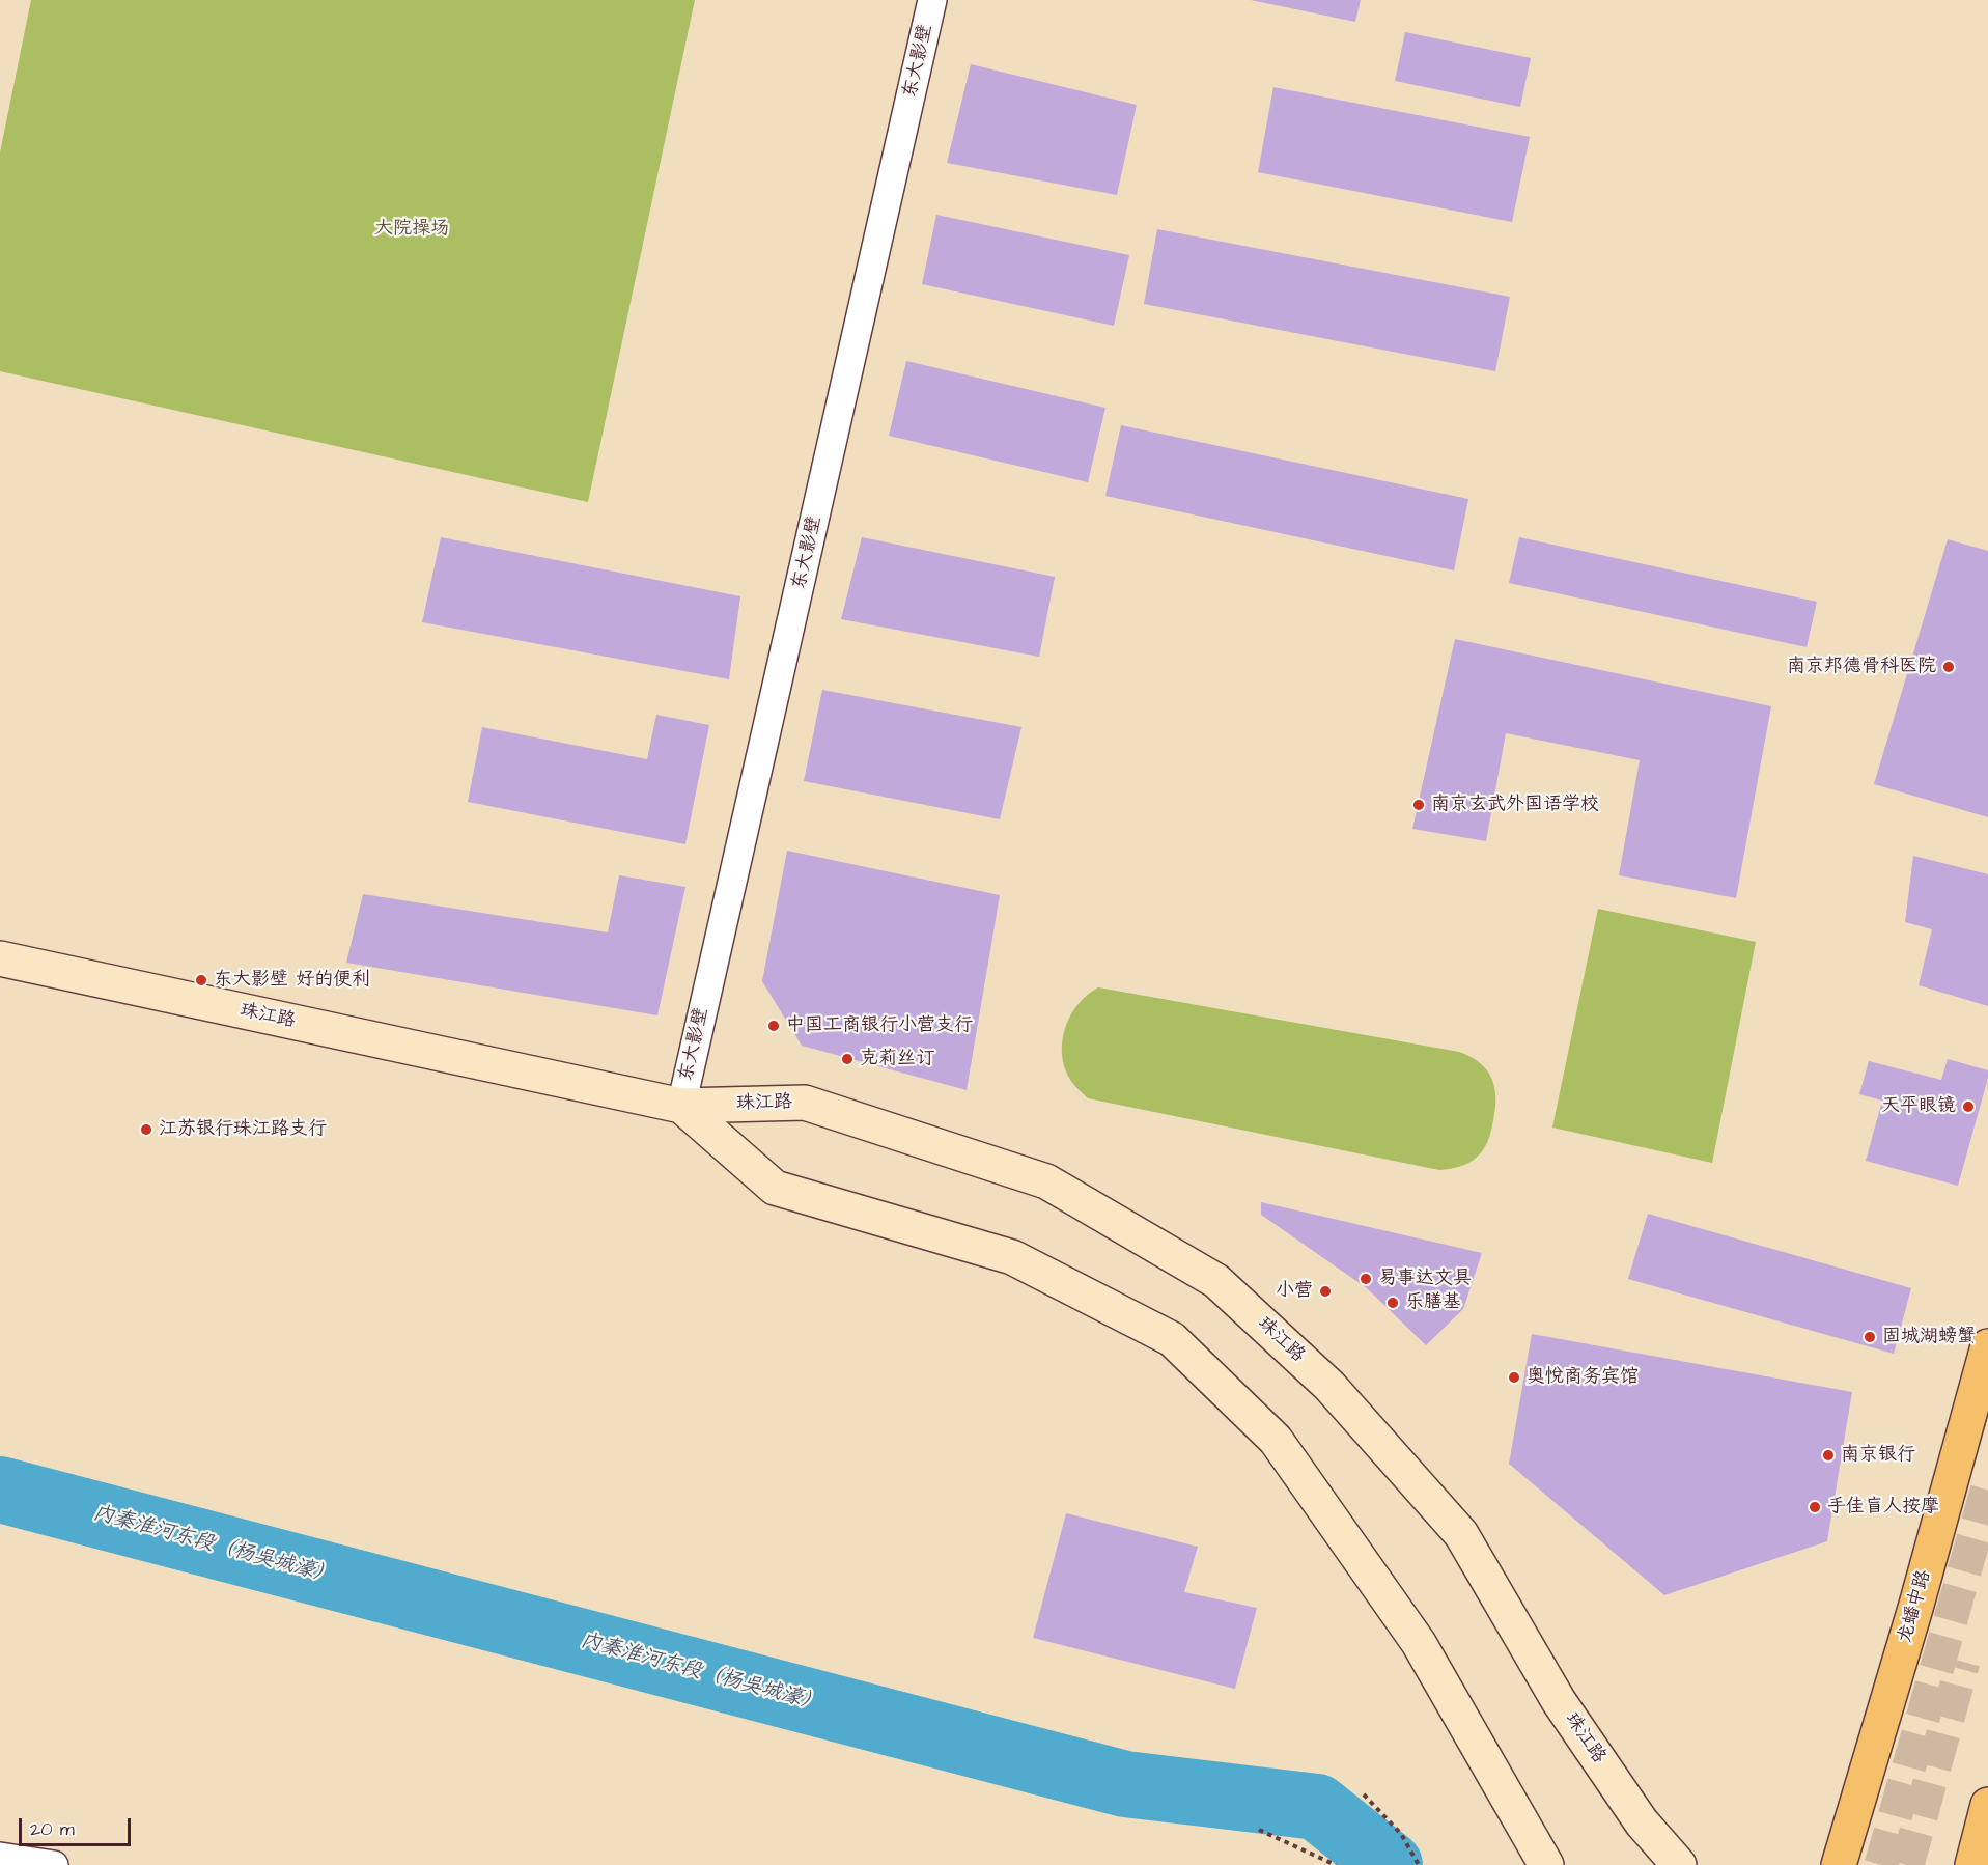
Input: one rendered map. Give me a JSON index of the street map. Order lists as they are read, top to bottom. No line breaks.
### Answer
{"streets":{"main road":["珠江路","龙蟠中路"],"street":["东大影壁"]},"crossings":[["东大影壁","珠江路"]],"water":["内秦淮河东段（杨吴城濠）"],"parks":["大院操场"],"places":["南京邦德骨科医院","南京玄武外国语学校","东大影壁 好的便利","中国工商银行小营支行","克莉丝订","天平眼镜","江苏银行珠江路支行","易事达文具","小营","乐膳基","固城湖螃蟹","奥悦商务宾馆","南京银行","手佳盲人按摩"],"scale_bar":"20 m"}
